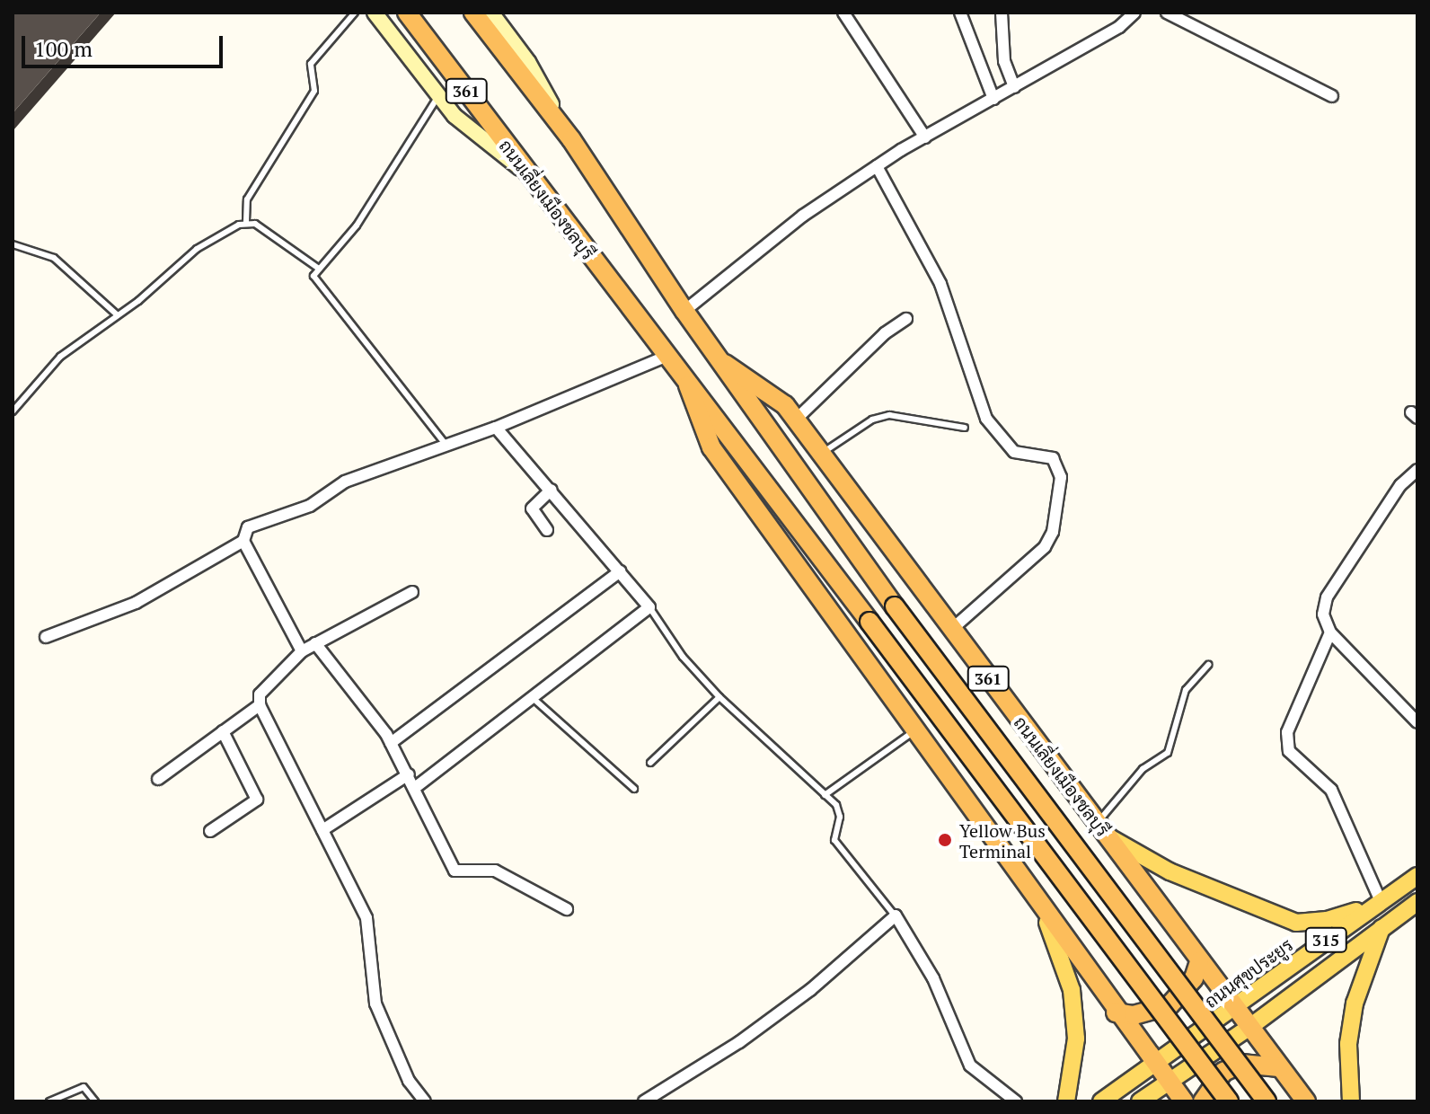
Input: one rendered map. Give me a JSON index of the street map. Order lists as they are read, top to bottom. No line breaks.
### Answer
{"streets":{"highway":["361","ถนนเลี่ยงเมืองชลบุรี"],"main road":["315","ถนนศุขประยูร"]},"crossings":[["361","ถนนเลี่ยงเมืองชลบุรี"],["ถนนเลี่ยงเมืองชลบุรี","315"],["ถนนเลี่ยงเมืองชลบุรี","ถนนศุขประยูร"]],"places":["Yellow Bus Terminal"],"scale_bar":"100 m"}
